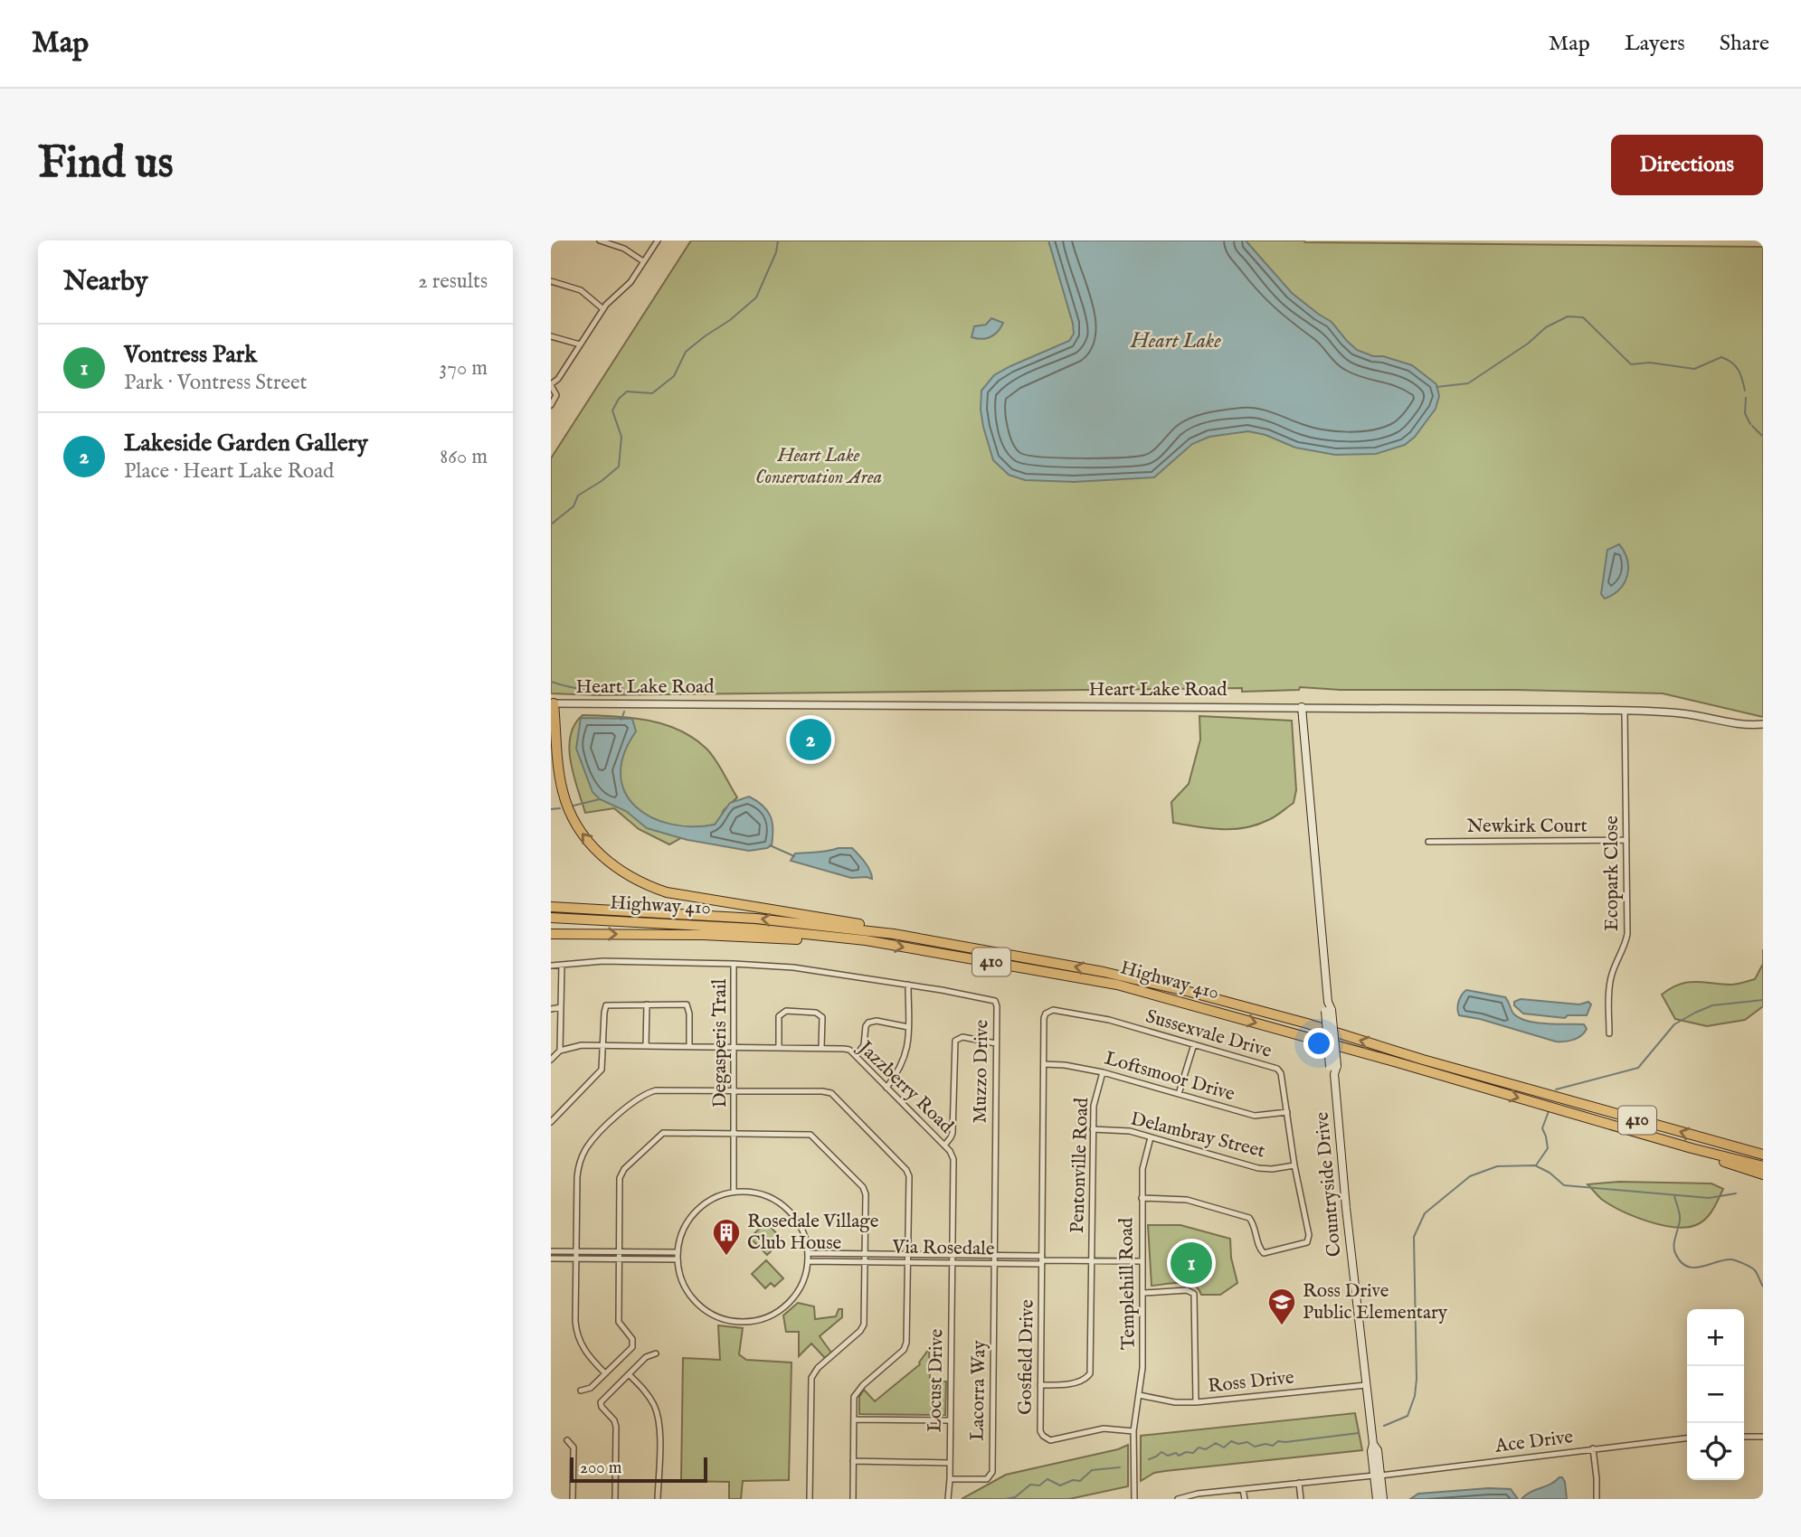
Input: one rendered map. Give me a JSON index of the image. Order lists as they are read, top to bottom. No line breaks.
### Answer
{"streets":{"highway":["Highway 410","410"],"main road":["Countryside Drive"],"street":["Heart Lake Road","Newkirk Court","Ecopark Close","Sussexvale Drive","Degasperis Trail","Muzzo Drive","Loftsmoor Drive","Jazzberry Road","Delambray Street","Pentonville Road","Via Rosedale","Templehill Road","Gosfield Drive","Locust Drive","Ross Drive","Lacorra Way","Ace Drive"]},"crossings":[["Heart Lake Road","Ecopark Close"],["Heart Lake Road","Countryside Drive"],["Newkirk Court","Ecopark Close"],["Sussexvale Drive","Loftsmoor Drive"],["Sussexvale Drive","Delambray Street"],["Sussexvale Drive","Via Rosedale"],["Sussexvale Drive","Templehill Road"],["Sussexvale Drive","Gosfield Drive"],["Degasperis Trail","Muzzo Drive"],["Degasperis Trail","Jazzberry Road"],["Degasperis Trail","Via Rosedale"],["Muzzo Drive","Via Rosedale"],["Muzzo Drive","Lacorra Way"],["Loftsmoor Drive","Pentonville Road"],["Jazzberry Road","Via Rosedale"],["Jazzberry Road","Locust Drive"],["Delambray Street","Pentonville Road"],["Delambray Street","Templehill Road"],["Pentonville Road","Gosfield Drive"],["Countryside Drive","Ross Drive"],["Countryside Drive","Ace Drive"],["Via Rosedale","Gosfield Drive"],["Via Rosedale","Locust Drive"],["Via Rosedale","Lacorra Way"],["Templehill Road","Gosfield Drive"],["Templehill Road","Ross Drive"],["Locust Drive","Lacorra Way"]],"water":["Heart Lake"],"parks":["Heart Lake Conservation Area"],"places":{"building":["Rosedale Village Club House"],"school or university":["Ross Drive Public Elementary"]},"scale_bar":"200 m","page":{"header":"Map","nav":["Map","Layers","Share"],"buttons":"Directions","title":"Find us","heading":["Nearby","2 results"],"list":[{"mark":"1","name":"Vontress Park","note":"Park · Vontress Street","value":"370 m"},{"mark":"2","name":"Lakeside Garden Gallery","note":"Place · Heart Lake Road","value":"860 m"}],"pins":["2","1"],"map_buttons":["+","−"],"scale":"200 m"}}
